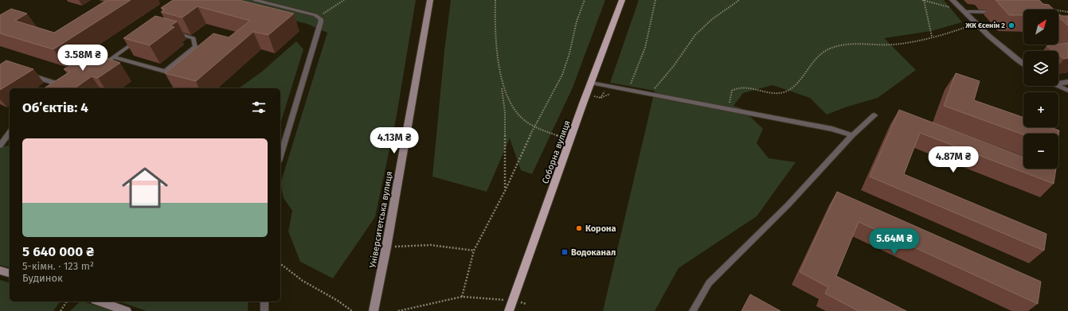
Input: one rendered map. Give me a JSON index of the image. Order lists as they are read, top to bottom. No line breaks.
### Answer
{"streets":{"main road":["Соборна вулиця","Університетська вулиця"]},"places":{"other":["ЖК Єсенін 2","Корона"],"transit":["Водоканал"]},"north":"top right","page":{"map_buttons":["+","−"],"price":["3.58M ₴","4.13M ₴","4.87M ₴","5.64M ₴"],"heading":"Об’єктів: 4","list":[{"name":"5 640 000 ₴","note":"5-кімн. · 123 m² · Будинок"}]}}
